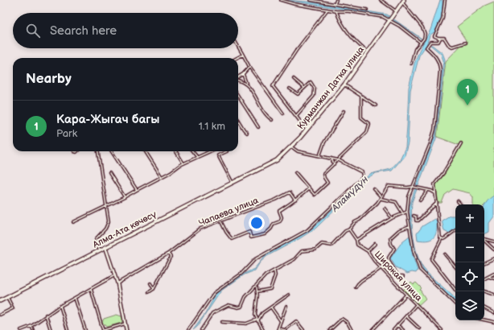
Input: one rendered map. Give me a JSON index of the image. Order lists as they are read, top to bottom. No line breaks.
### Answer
{"streets":{"main road":["Курманжан Датка улица","Алма-Ата көчөсү"],"street":["Чапаева улица","Широкая улица"]},"crossings":[["Курманжан Датка улица","Алма-Ата көчөсү"]],"water":["Аламүдүн"],"page":{"search":"Search here","heading":"Nearby","pins":"1","list":[{"mark":"1","name":"Кара-Жыгач багы","note":"Park","value":"1.1 km"}],"map_buttons":["+","−"]}}
